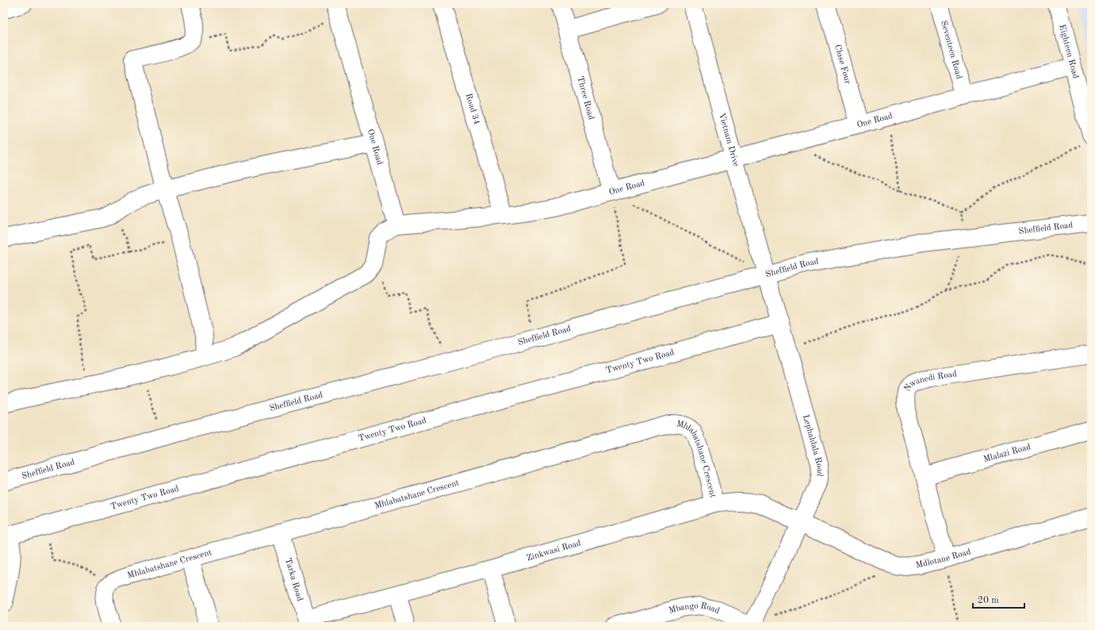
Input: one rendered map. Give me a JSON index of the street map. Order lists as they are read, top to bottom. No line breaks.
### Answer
{"streets":{"street":["Seventeen Road","Eighteen Road","Close Four","Three Road","Road 34","One Road","Vietnam Drive","Sheffield Road","Twenty Two Road","Nwanedi Road","Lephahlala Road","Mlalazi Road","Mhlabatshane Crescent","Zinkwasi Road","Mdlotane Road","Tarka Road","Mbango Road"]},"crossings":[["Seventeen Road","One Road"],["Eighteen Road","One Road"],["Close Four","One Road"],["Three Road","One Road"],["Road 34","One Road"],["One Road","Vietnam Drive"],["Vietnam Drive","Sheffield Road"],["Vietnam Drive","Lephahlala Road"],["Sheffield Road","Lephahlala Road"],["Twenty Two Road","Lephahlala Road"],["Nwanedi Road","Mlalazi Road"],["Nwanedi Road","Mdlotane Road"],["Lephahlala Road","Zinkwasi Road"],["Lephahlala Road","Mdlotane Road"],["Lephahlala Road","Mbango Road"],["Mhlabatshane Crescent","Zinkwasi Road"],["Mhlabatshane Crescent","Tarka Road"],["Zinkwasi Road","Mdlotane Road"],["Zinkwasi Road","Tarka Road"]],"scale_bar":"20 m"}
